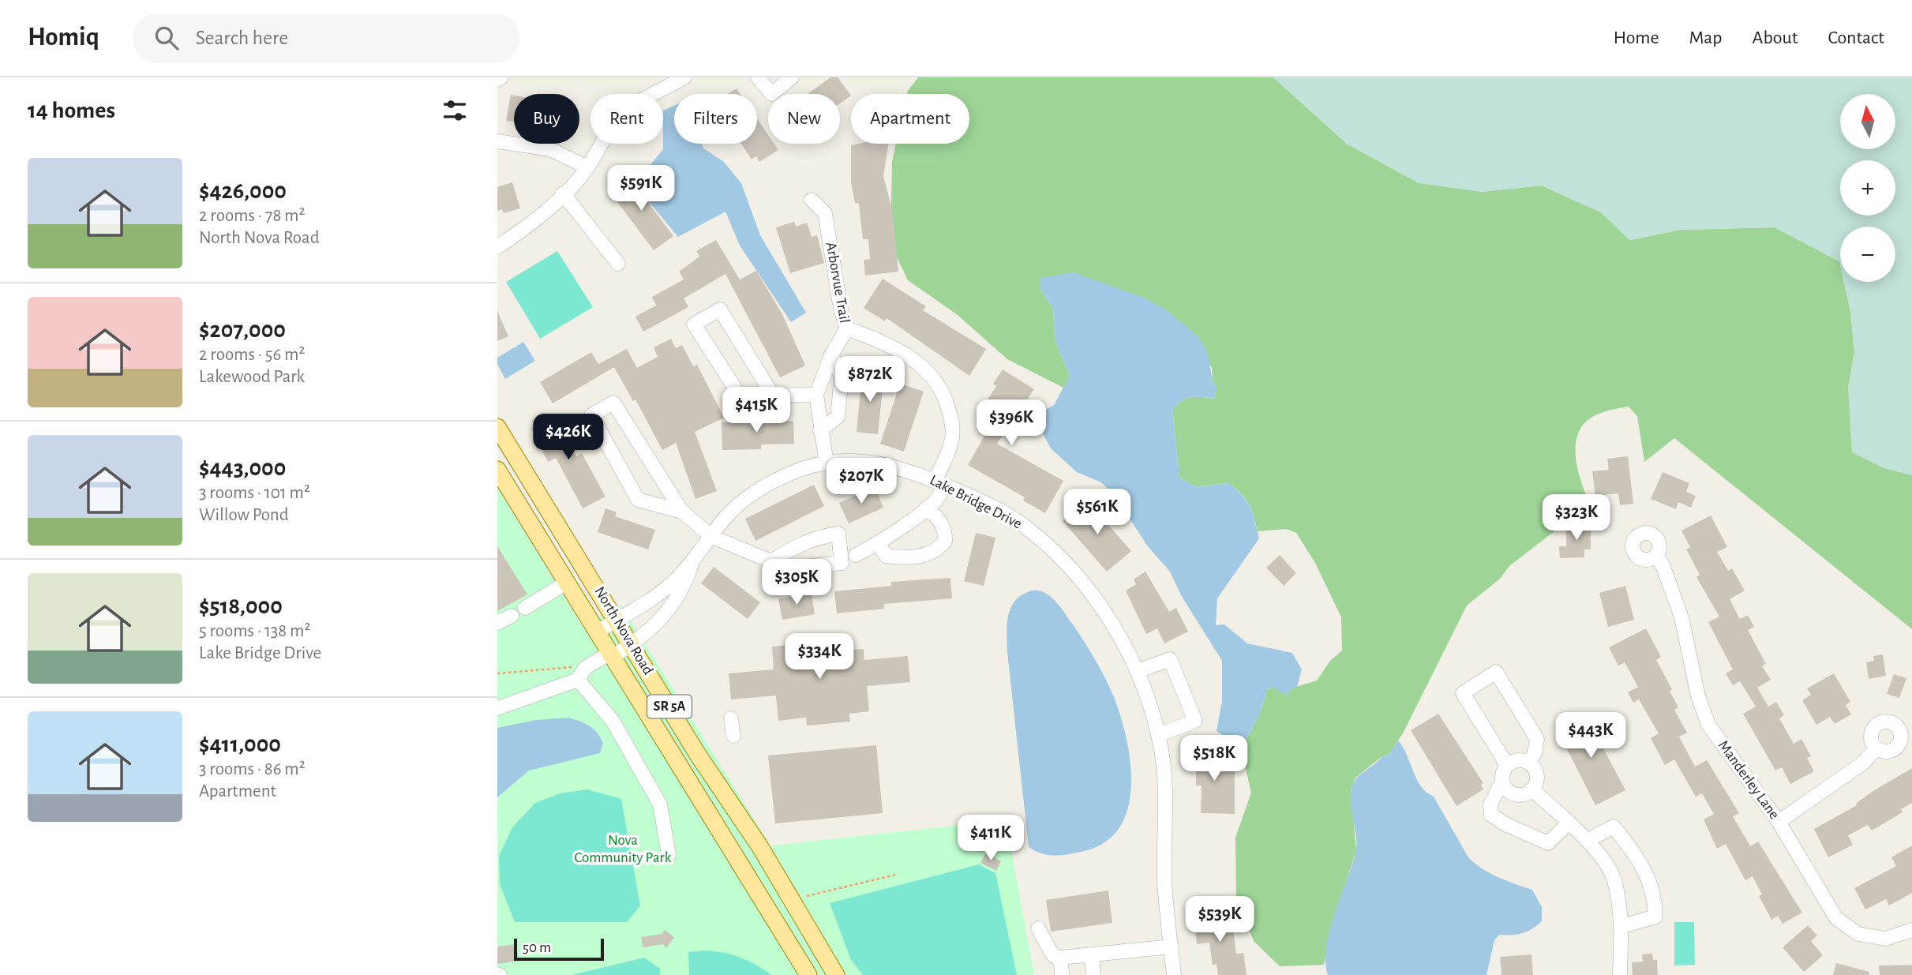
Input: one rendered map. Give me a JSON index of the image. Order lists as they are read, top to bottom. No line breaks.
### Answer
{"streets":{"main road":["North Nova Road","SR 5A"],"street":["Arborvue Trail","Lake Bridge Drive","Manderley Lane"]},"crossings":[["Arborvue Trail","Lake Bridge Drive"],["Lake Bridge Drive","North Nova Road"]],"parks":["Nova Community Park"],"scale_bar":"50 m","north":"top","page":{"header":"Homiq","search":"Search here","nav":["Home","Map","About","Contact"],"heading":"14 homes","map_buttons":["+","−"],"chip":["Buy","Rent","Filters","New","Apartment"],"list":[{"name":"$426,000","note":"2 rooms · 78 m² · North Nova Road"},{"name":"$207,000","note":"2 rooms · 56 m² · Lakewood Park"},{"name":"$443,000","note":"3 rooms · 101 m² · Willow Pond"},{"name":"$518,000","note":"5 rooms · 138 m² · Lake Bridge Drive"},{"name":"$411,000","note":"3 rooms · 86 m² · Apartment"}],"price":["$591K","$872K","$415K","$396K","$426K","$207K","$561K","$323K","$305K","$334K","$443K","$518K","$411K","$539K"],"scale":"50 m"}}
